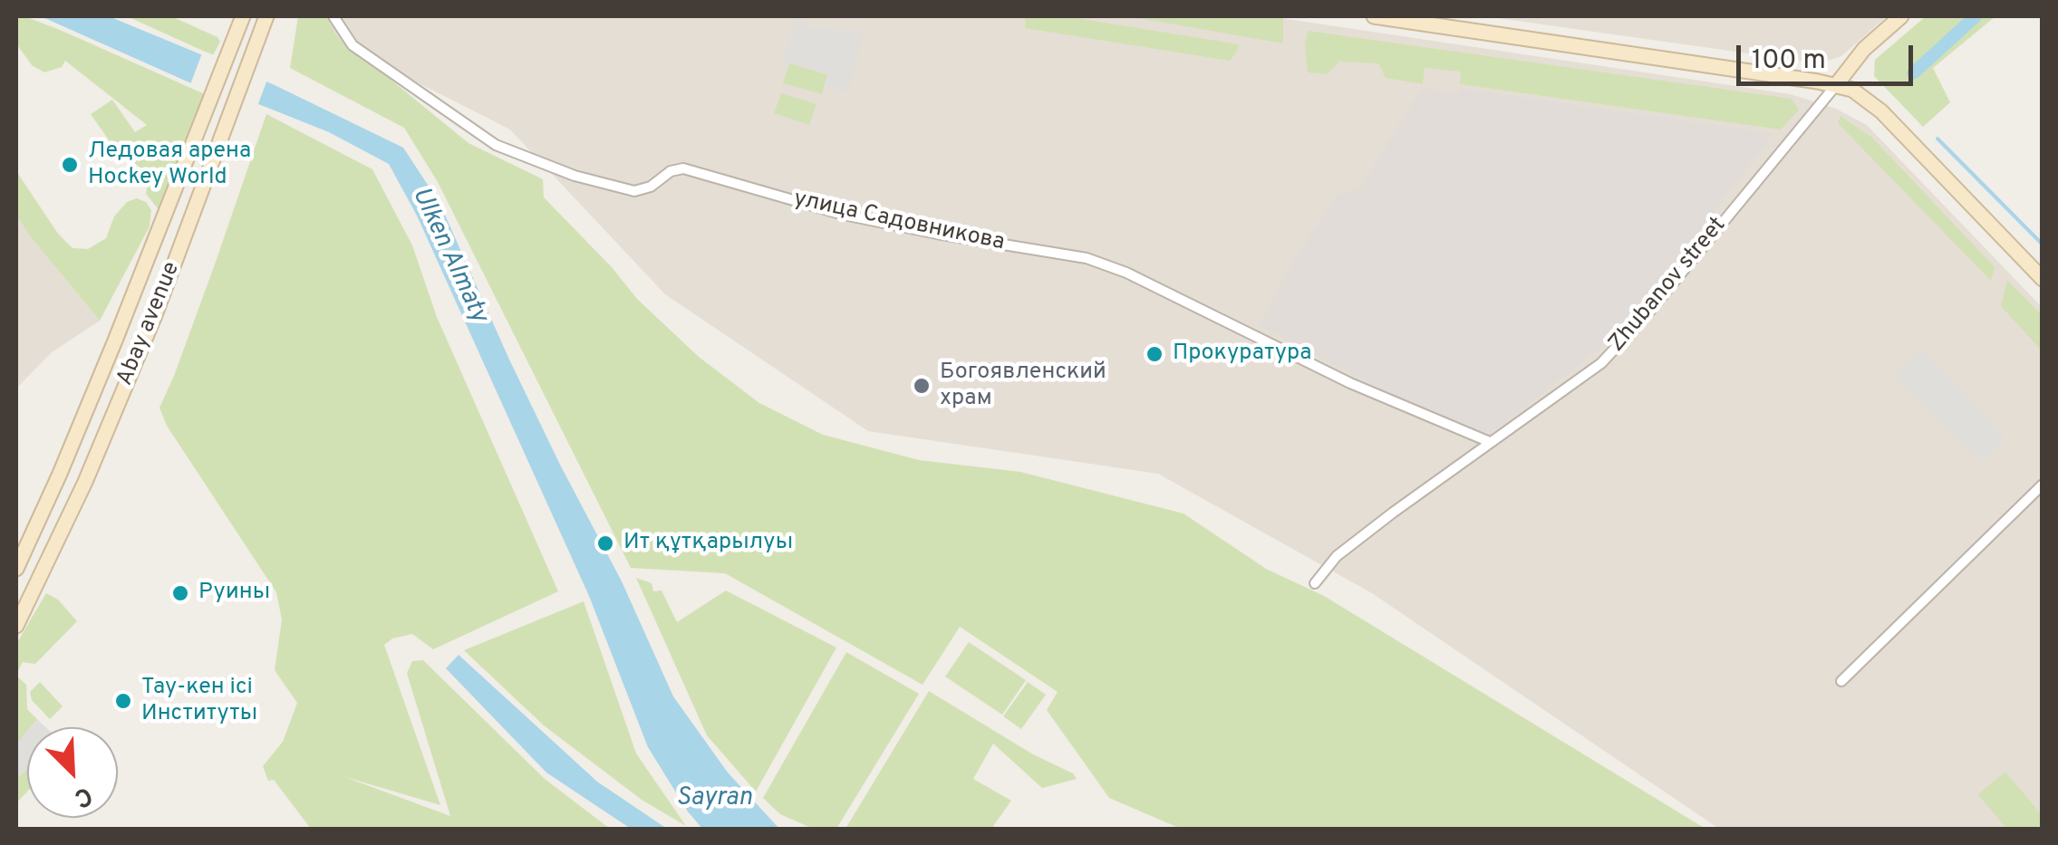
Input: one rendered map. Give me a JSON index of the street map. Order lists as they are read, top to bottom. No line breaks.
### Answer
{"streets":{"main road":["Zhubanov street","Abay avenue"],"street":["улица Садовникова"]},"crossings":[["улица Садовникова","Zhubanov street"]],"water":["Ulken Almaty","Sayran"],"places":["Ледовая арена Hockey World","Прокуратура","Богоявленский храм","Ит құтқарылуы","Руины","Тау-кен ісі Институты"],"scale_bar":"100 m","north":"bottom right"}
